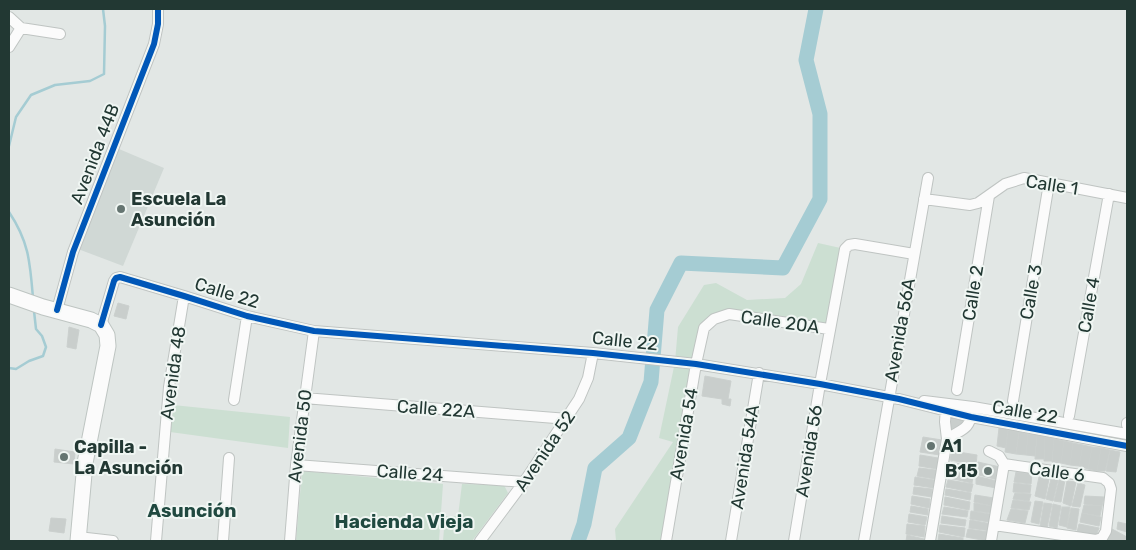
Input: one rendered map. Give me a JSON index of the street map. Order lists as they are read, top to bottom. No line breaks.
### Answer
{"streets":{"street":["Avenida 44B","Calle 1","Calle 3","Calle 22","Calle 2","Calle 4","Calle 20A","Avenida 56A","Avenida 48","Calle 22A","Avenida 54","Avenida 50","Avenida 52","Avenida 56","Avenida 54A","Calle 6","Calle 24"]},"crossings":[["Calle 1","Calle 3"],["Calle 1","Calle 2"],["Calle 1","Calle 4"],["Calle 1","Avenida 56A"],["Calle 22","Avenida 56A"],["Calle 22","Avenida 48"],["Calle 22","Avenida 54"],["Calle 22","Avenida 50"],["Calle 22","Avenida 52"],["Calle 22","Avenida 56"],["Calle 22","Avenida 54A"],["Calle 20A","Avenida 54"],["Calle 20A","Avenida 56"],["Avenida 56A","Avenida 56"],["Calle 22A","Avenida 50"],["Calle 22A","Avenida 52"],["Avenida 50","Calle 24"],["Avenida 52","Calle 24"]],"districts":["Asunción","Hacienda Vieja"],"places":["Escuela La Asunción","A1","Capilla - La Asunción","B15"]}
